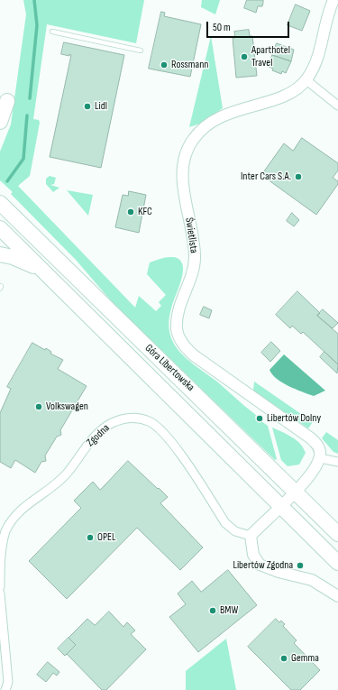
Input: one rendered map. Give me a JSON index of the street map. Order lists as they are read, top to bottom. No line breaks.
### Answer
{"streets":{"highway":["Góra Libertowska"],"street":["Świetlista","Zgodna"]},"places":["Aparthotel Travel","Rossmann","Lidl","Inter Cars S.A.","KFC","Volkswagen","Libertów Dolny","OPEL","Libertów Zgodna","BMW","Gemma"],"scale_bar":"50 m"}
